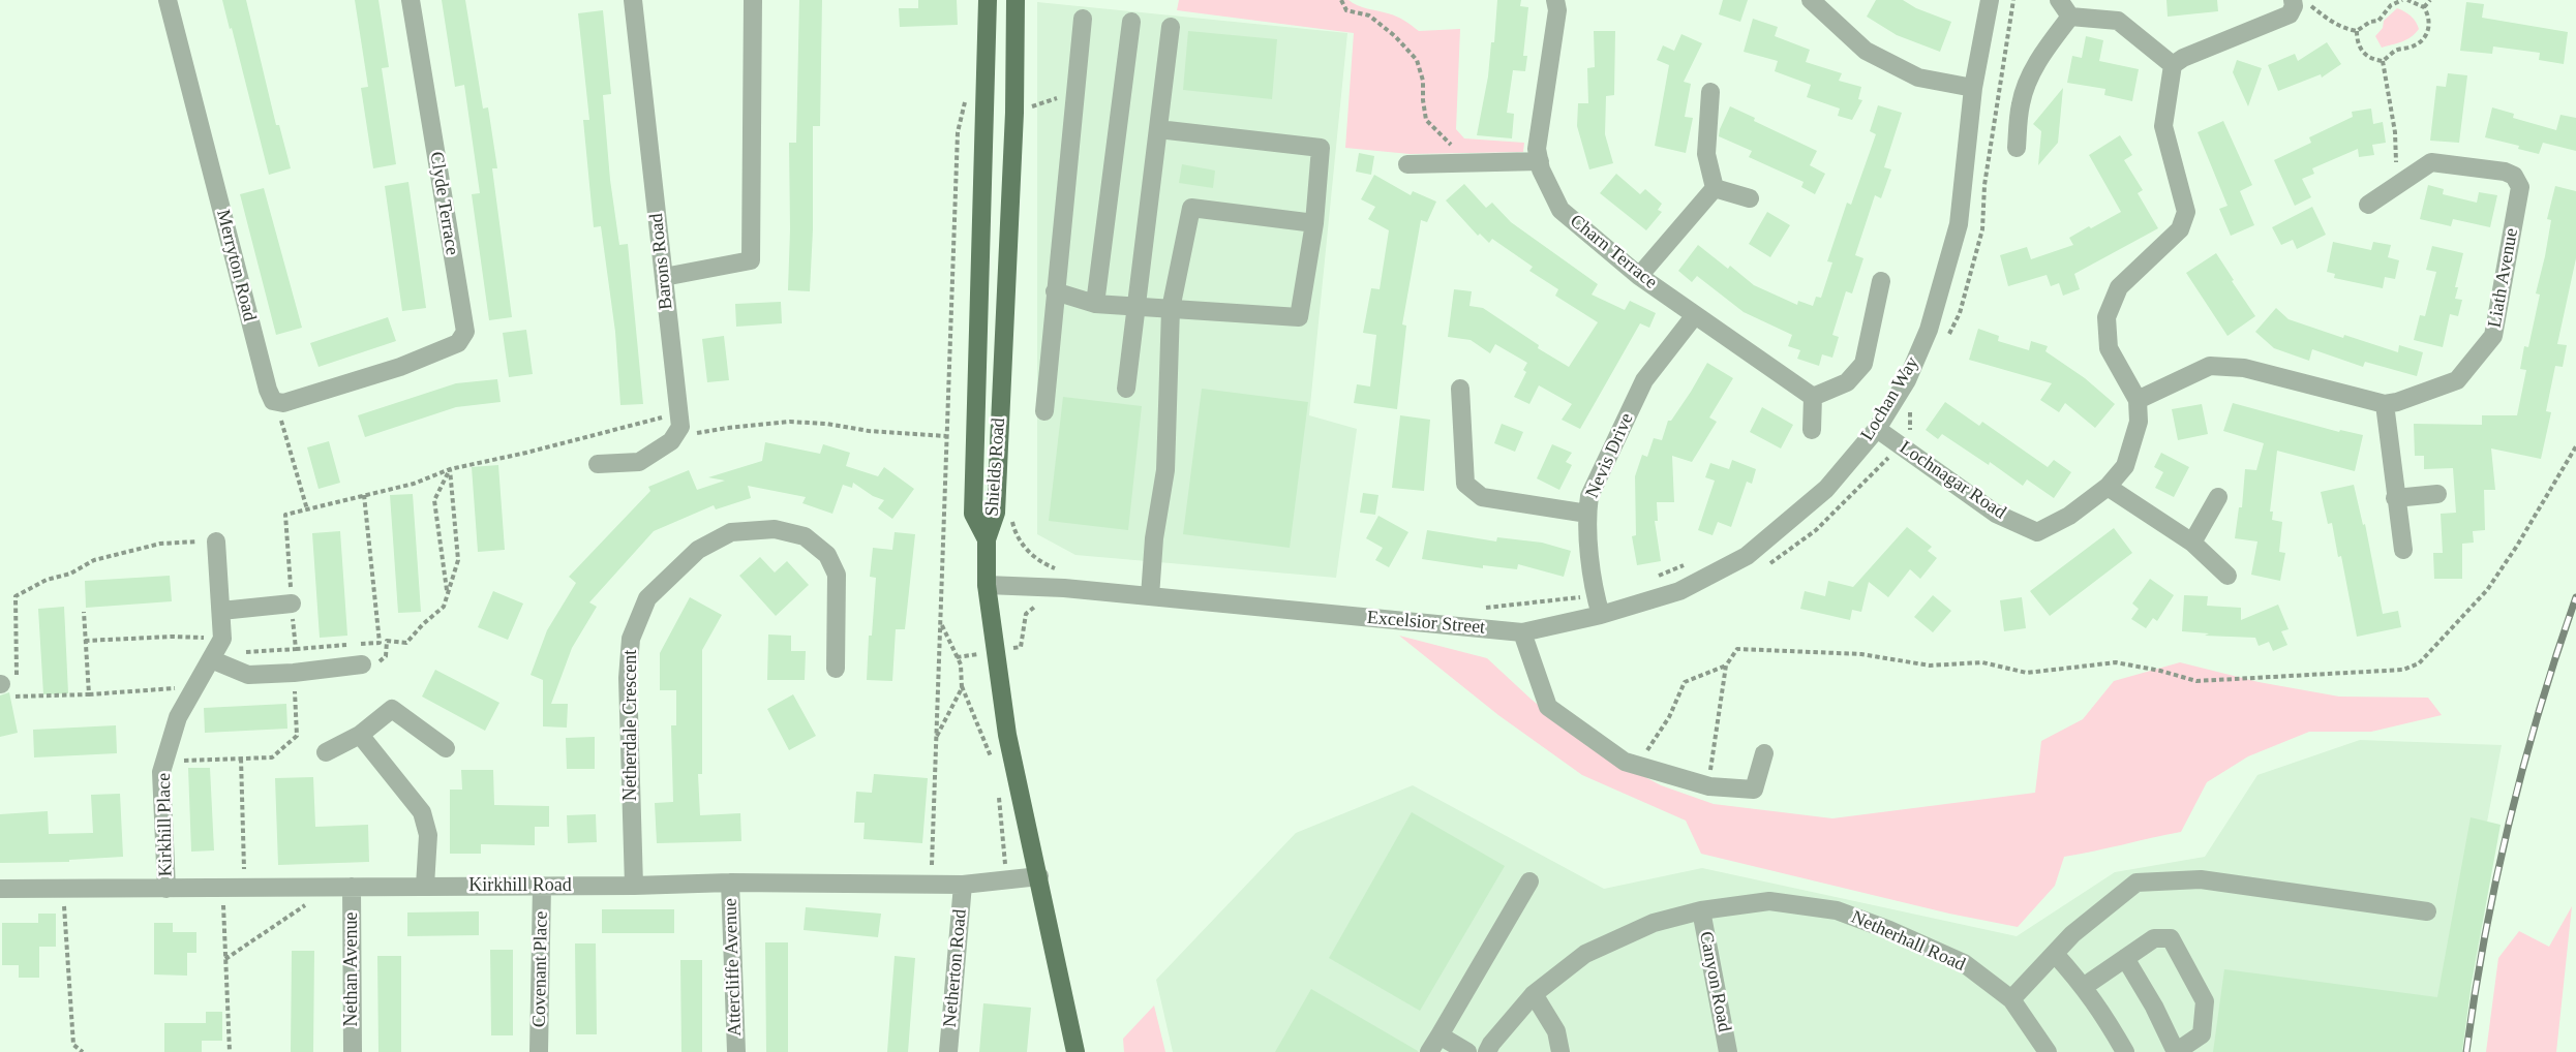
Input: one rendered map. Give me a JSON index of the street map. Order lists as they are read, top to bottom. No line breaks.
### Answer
{"streets":{"main road":["Shields Road"],"street":["Clyde Terrace","Charn Terrace","Barons Road","Merryton Road","Liath Avenue","Lochan Way","Nevis Drive","Lochnagar Road","Excelsior Street","Netherdale Crescent","Kirkhill Place","Kirkhill Road","Netherhall Road","Attercliffe Avenue","Netherton Road","Nethan Avenue","Covenant Place","Canyon Road"]},"crossings":[["Clyde Terrace","Merryton Road"],["Charn Terrace","Nevis Drive"],["Lochan Way","Nevis Drive"],["Lochan Way","Lochnagar Road"],["Lochan Way","Excelsior Street"],["Netherdale Crescent","Kirkhill Road"],["Kirkhill Place","Kirkhill Road"],["Kirkhill Road","Attercliffe Avenue"],["Kirkhill Road","Netherton Road"],["Kirkhill Road","Nethan Avenue"],["Kirkhill Road","Covenant Place"],["Netherhall Road","Canyon Road"]]}
